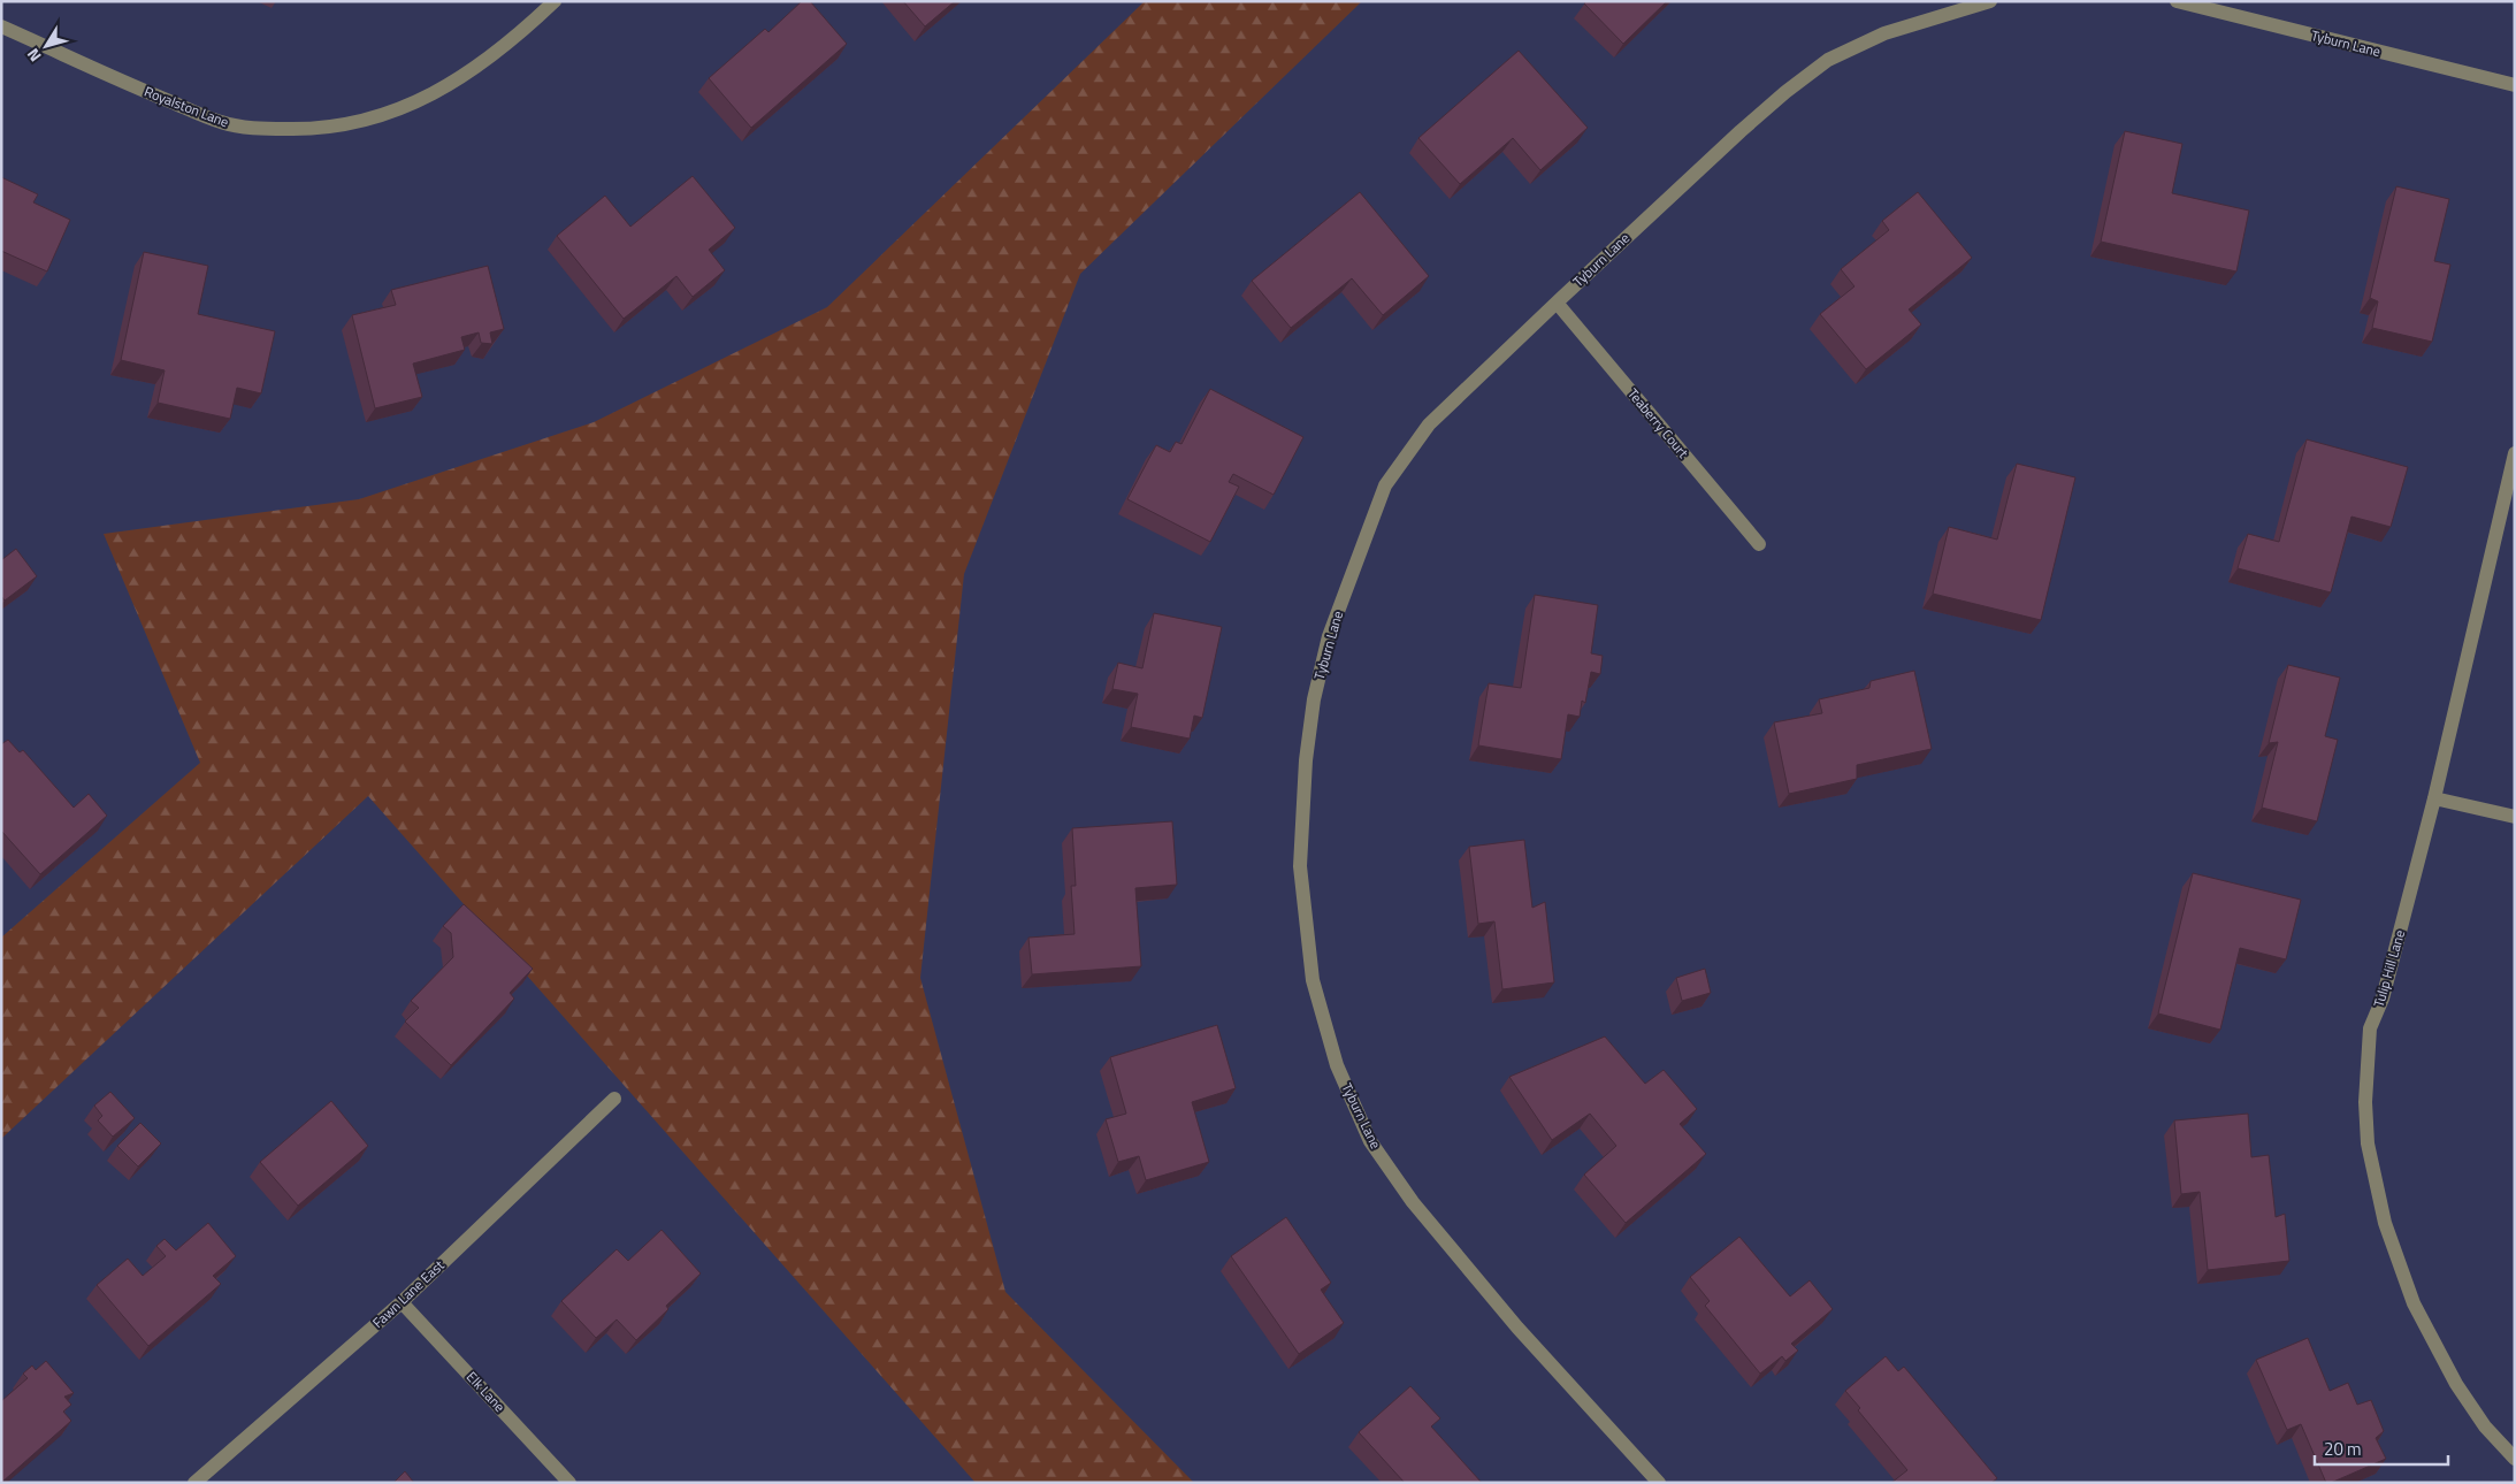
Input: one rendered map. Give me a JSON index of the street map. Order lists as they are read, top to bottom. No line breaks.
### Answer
{"streets":{"street":["Tyburn Lane","Royalston Lane","Teaberry Court","Tulip Hill Lane","Fawn Lane East","Elk Lane"]},"crossings":[["Tyburn Lane","Teaberry Court"],["Fawn Lane East","Elk Lane"]],"scale_bar":"20 m","north":"bottom left"}
